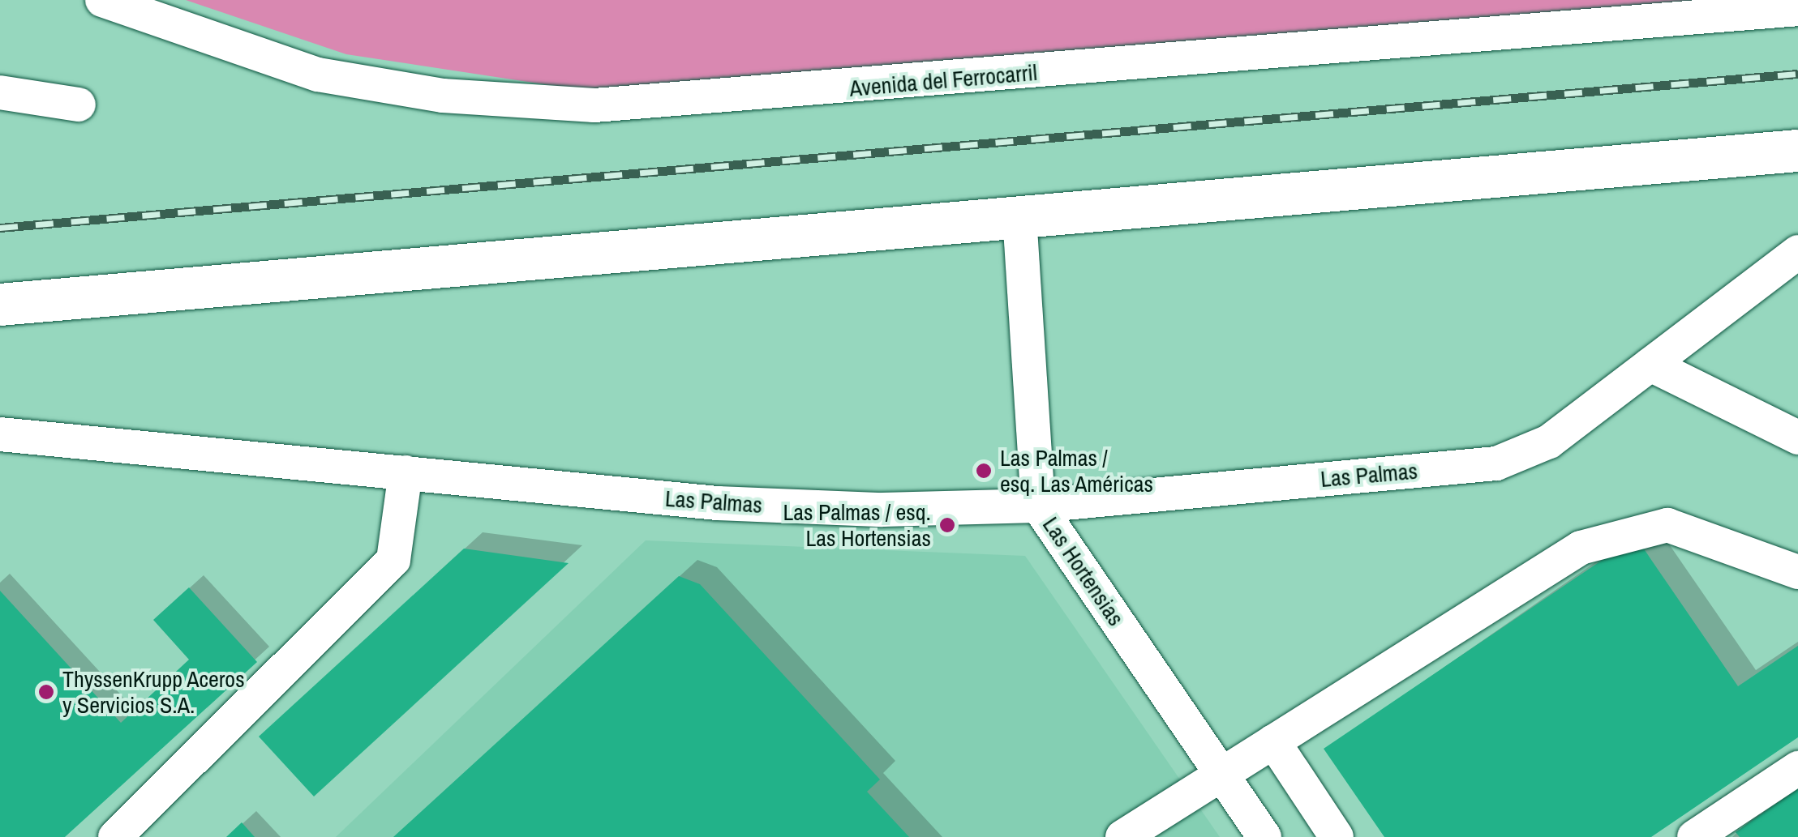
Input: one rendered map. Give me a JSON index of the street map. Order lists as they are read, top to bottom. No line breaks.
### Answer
{"streets":{"street":["Avenida del Ferrocarril","Las Palmas","Las Hortensias"]},"crossings":[["Las Palmas","Las Hortensias"]],"places":["Las Palmas / esq. Las Américas","Las Palmas / esq. Las Hortensias","ThyssenKrupp Aceros y Servicios S.A."]}
